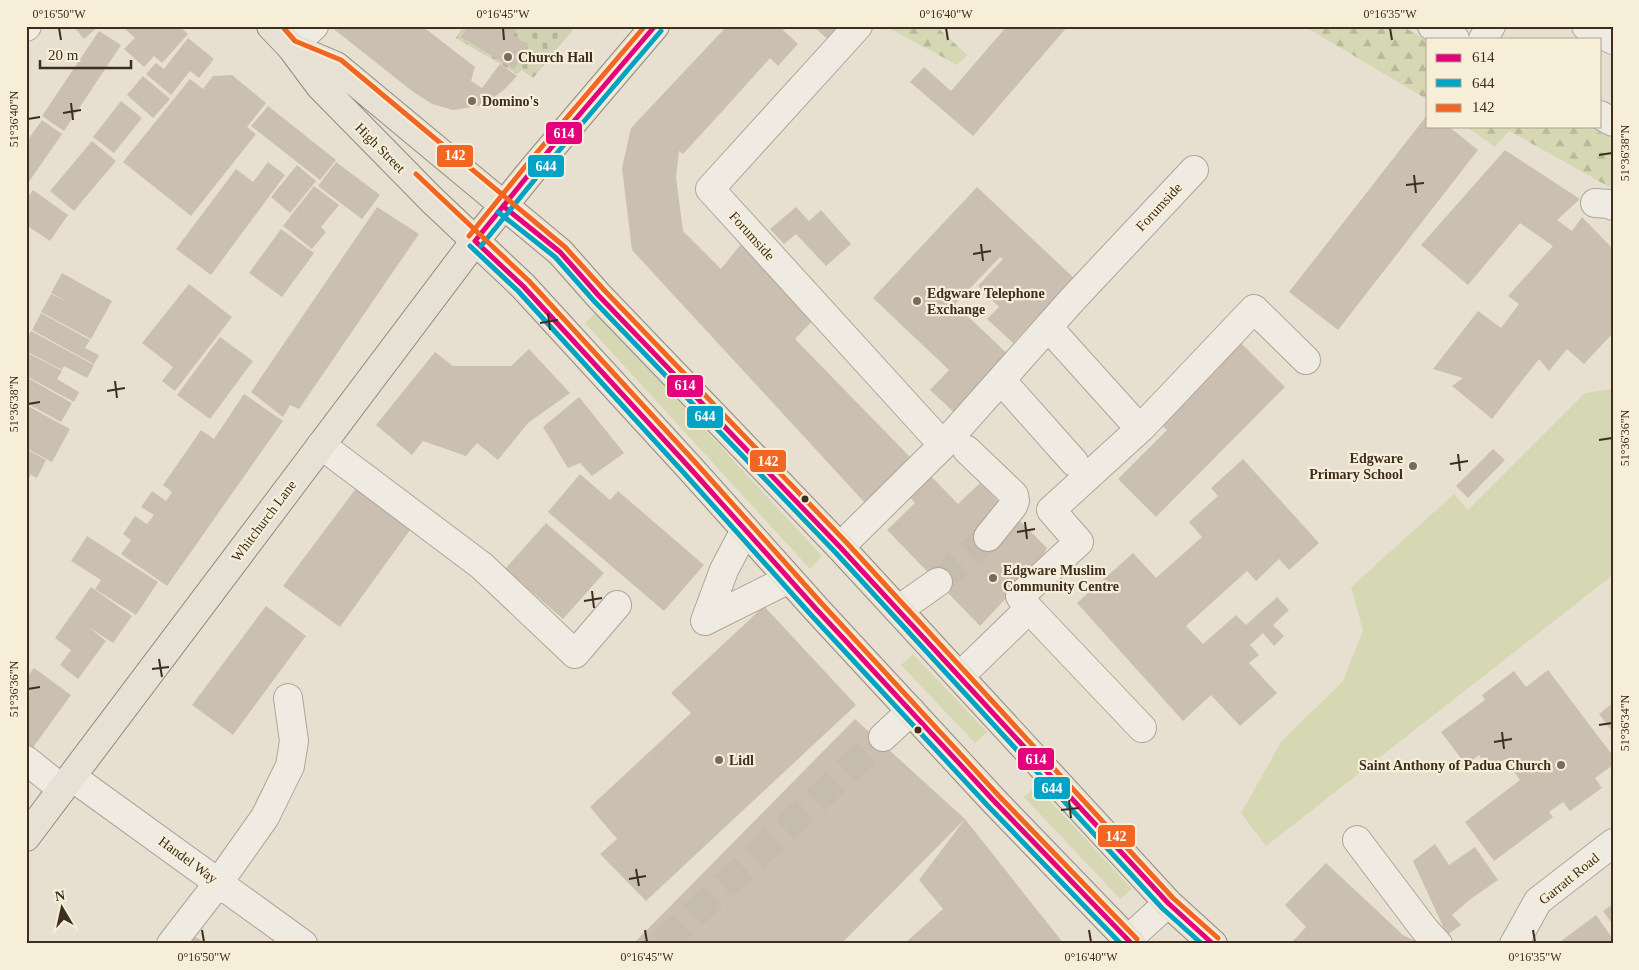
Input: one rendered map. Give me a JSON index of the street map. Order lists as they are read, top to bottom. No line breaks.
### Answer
{"streets":{"main road":["High Street","Whitchurch Lane"],"street":["Forumside","Handel Way","Garratt Road"]},"crossings":[["High Street","Forumside"],["High Street","Whitchurch Lane"],["Whitchurch Lane","Handel Way"]],"places":["Church Hall","Domino's","Edgware Telephone Exchange","Edgware Primary School","Edgware Muslim Community Centre","Lidl","Saint Anthony of Padua Church"],"lines":["transit line 614","transit line 142","transit line 644"],"legend":["614","644","142"],"scale_bar":"20 m","north":"top","coordinates":["0°16'50\"W","0°16'45\"W","0°16'40\"W","0°16'35\"W","51°36'40\"N","51°36'38\"N","51°36'36\"N","51°36'34\"N"]}
